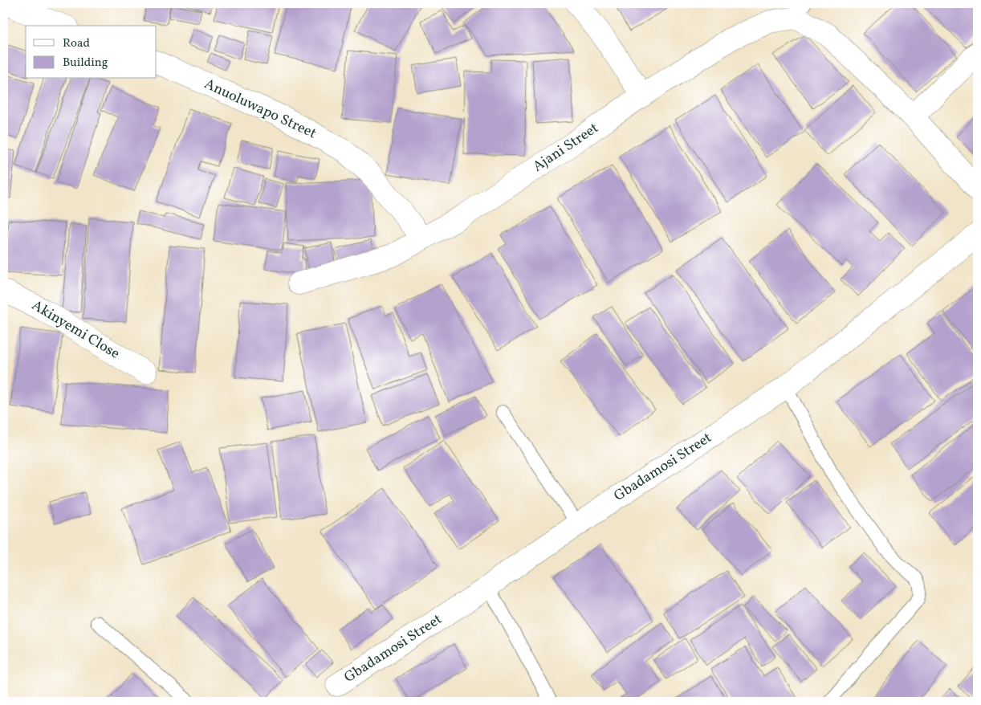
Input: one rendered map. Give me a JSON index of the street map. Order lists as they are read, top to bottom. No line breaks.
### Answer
{"streets":{"street":["Anuoluwapo Street","Ajani Street","Akinyemi Close","Gbadamosi Street"]},"crossings":[["Anuoluwapo Street","Ajani Street"]],"legend":["Road","Building"]}
